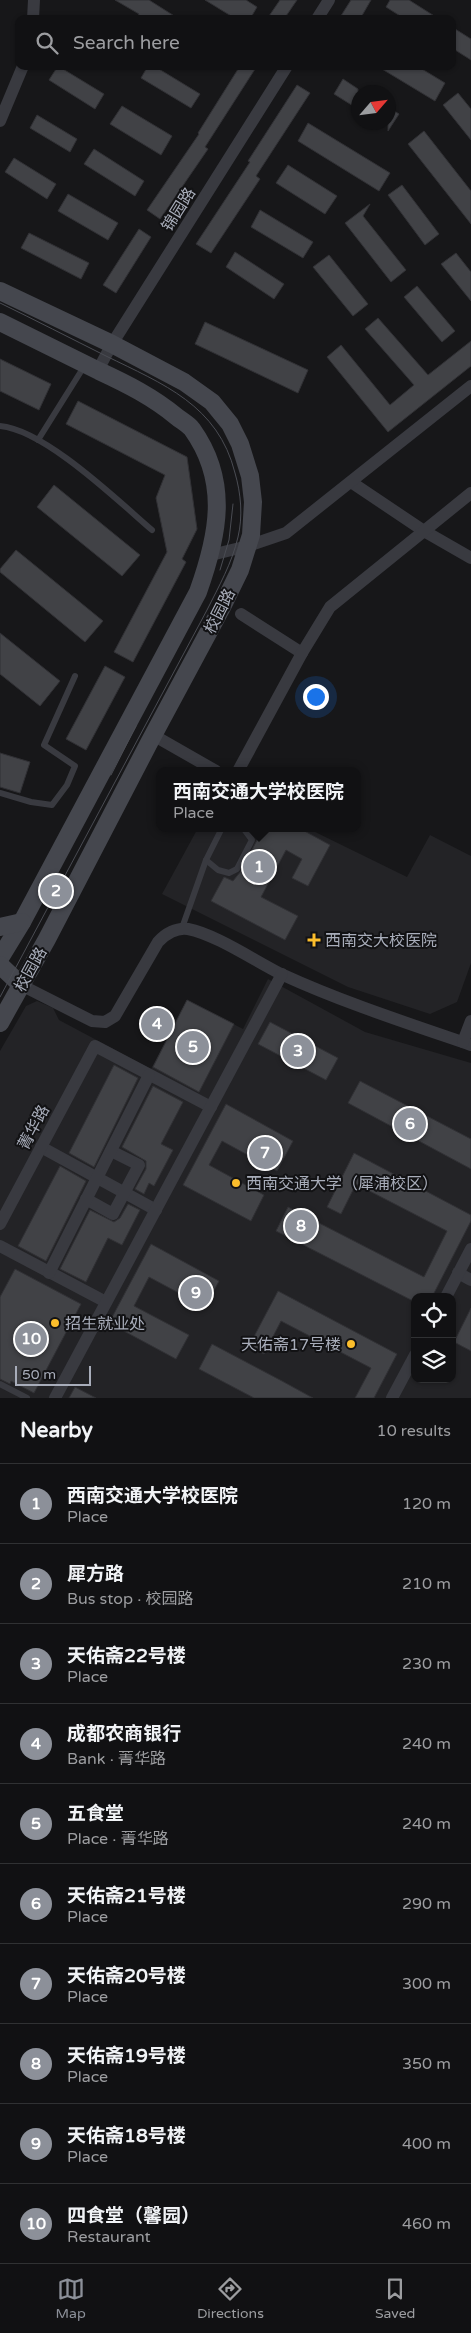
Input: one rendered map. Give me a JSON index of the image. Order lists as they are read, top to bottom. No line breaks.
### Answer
{"streets":{"street":["锦园路","校园路","菁华路"]},"crossings":[["锦园路","校园路"]],"places":{"health":["西南交大校医院"],"other":["西南交通大学（犀浦校区）","招生就业处","天佑斋17号楼"]},"scale_bar":"50 m","north":"top right","page":{"search":"Search here","popup":["西南交通大学校医院","Place"],"pins":["1","2","4","5","3","6","7","8","9","10"],"scale":"50 m","heading":["Nearby","10 results"],"list":[{"mark":"1","name":"西南交通大学校医院","note":"Place","value":"120 m"},{"mark":"2","name":"犀方路","note":"Bus stop · 校园路","value":"210 m"},{"mark":"3","name":"天佑斋22号楼","note":"Place","value":"230 m"},{"mark":"4","name":"成都农商银行","note":"Bank · 菁华路","value":"240 m"},{"mark":"5","name":"五食堂","note":"Place · 菁华路","value":"240 m"},{"mark":"6","name":"天佑斋21号楼","note":"Place","value":"290 m"},{"mark":"7","name":"天佑斋20号楼","note":"Place","value":"300 m"},{"mark":"8","name":"天佑斋19号楼","note":"Place","value":"350 m"},{"mark":"9","name":"天佑斋18号楼","note":"Place","value":"400 m"},{"mark":"10","name":"四食堂（馨园）","note":"Restaurant","value":"460 m"}],"nav":["Map","Directions","Saved"]}}
